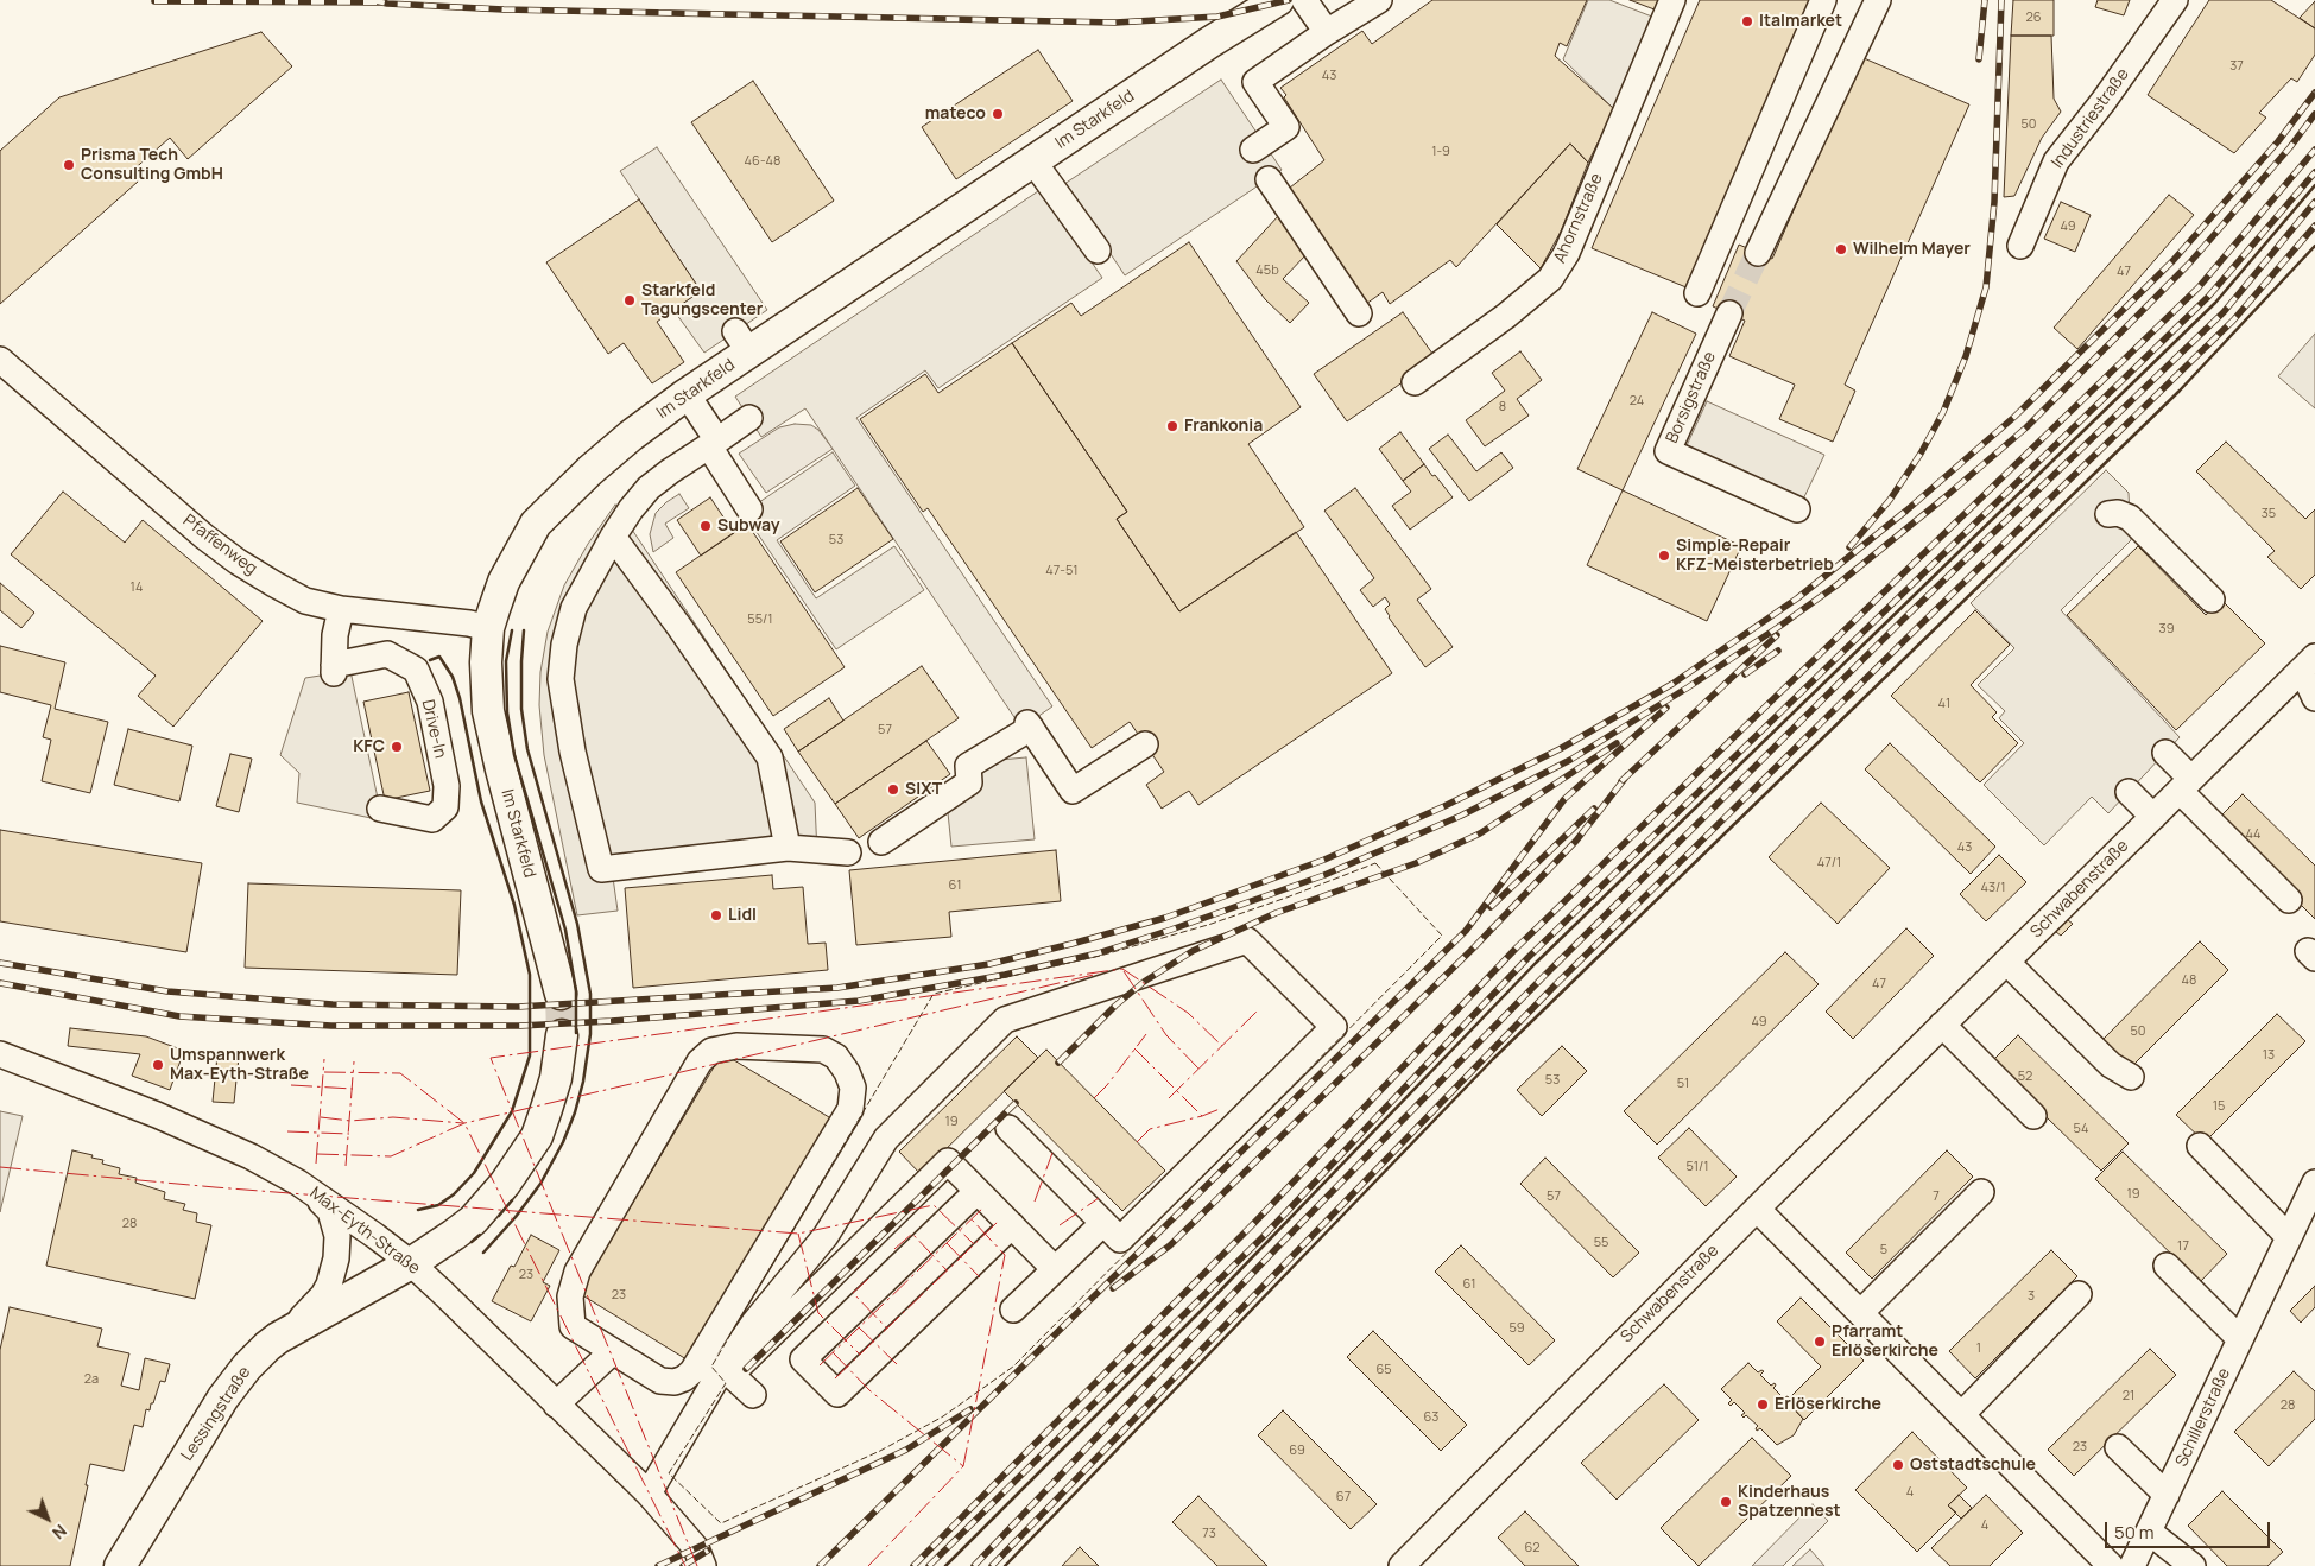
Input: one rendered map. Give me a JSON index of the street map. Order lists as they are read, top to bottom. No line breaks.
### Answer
{"streets":{"main road":["Im Starkfeld","Lessingstraße"],"street":["Industriestraße","Ahornstraße","Borsigstraße","Pfaffenweg","Drive-In","Schwabenstraße","Max-Eyth-Straße","Schillerstraße"]},"crossings":[["Im Starkfeld","Pfaffenweg"],["Pfaffenweg","Drive-In"],["Max-Eyth-Straße","Lessingstraße"]],"places":["Italmarket","mateco","Prisma Tech Consulting GmbH","Wilhelm Mayer","Starkfeld Tagungscenter","Frankonia","Subway","Simple-Repair KFZ-Meisterbetrieb","KFC","SIXT","Lidl","Umspannwerk Max-Eyth-Straße","Pfarramt Erlöserkirche","Erlöserkirche","Oststadtschule","Kinderhaus Spatzennest"],"house_numbers":["26","37","43","50","1-9","46-48","49","45b","47","24","8","35","53","47-51","14","55/1","39","41","57","44","43","47/1","61","43/1","48","47","49","50","13","52","53","51","15","19","54","51/1","19","57","7","28","55","17","5","23","61","23","3","59","1","65","2a","21","28","63","23","69","4","67","4","73","62"],"scale_bar":"50 m","north":"bottom right"}
